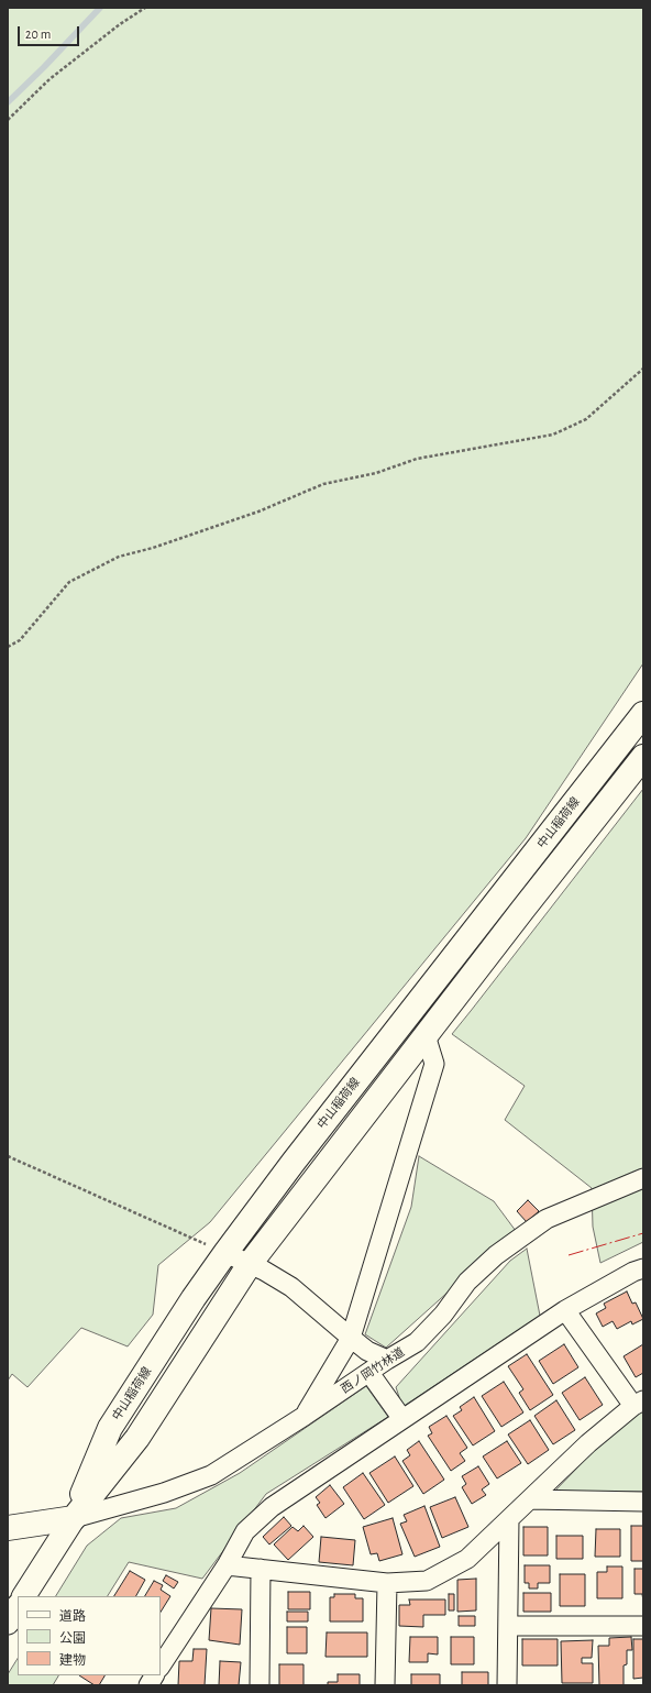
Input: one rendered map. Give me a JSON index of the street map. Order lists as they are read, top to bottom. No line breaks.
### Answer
{"streets":{"main road":["中山稲荷線"],"street":["西ノ岡竹林道"]},"crossings":[["中山稲荷線","西ノ岡竹林道"]],"legend":["道路","公園","建物"],"scale_bar":"20 m"}
